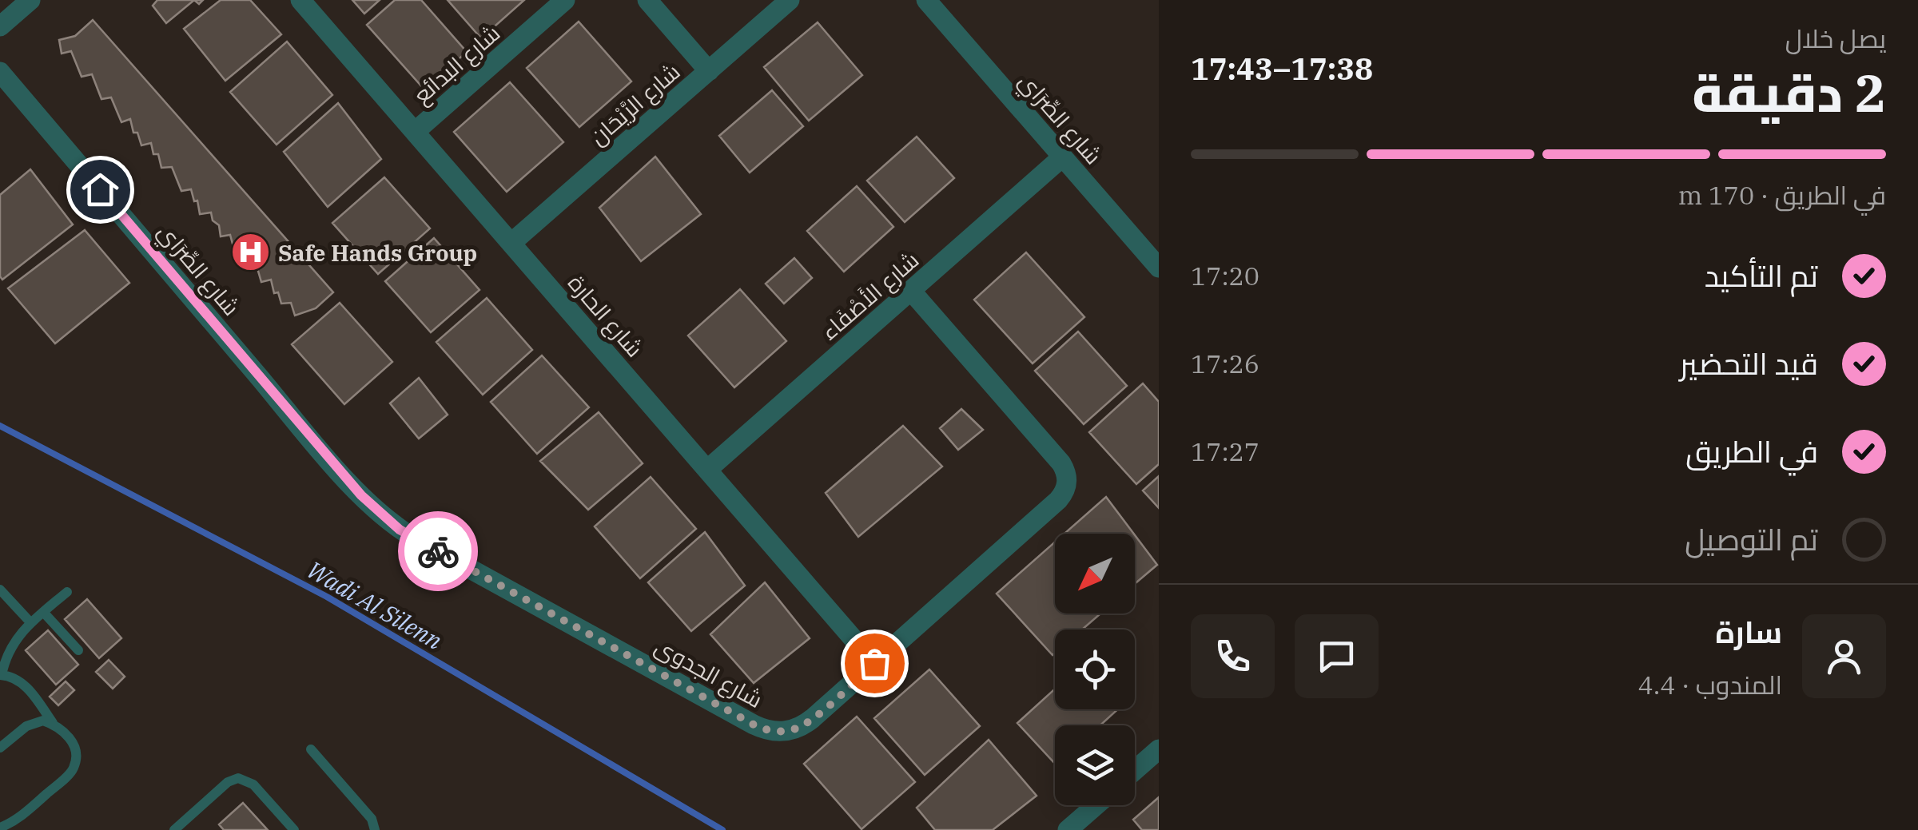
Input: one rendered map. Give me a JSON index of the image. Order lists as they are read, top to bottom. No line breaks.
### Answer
{"streets":{"street":["شارع البدائع","شارع الرَّيْحَان","شارع الصِّرَاي","شارع الأَصْفَاء","شارع الحارة","شارع الجدوى"]},"crossings":[["شارع البدائع","شارع الحارة"],["شارع الرَّيْحَان","شارع الحارة"],["شارع الصِّرَاي","شارع الأَصْفَاء"],["شارع الصِّرَاي","شارع الجدوى"],["شارع الأَصْفَاء","شارع الحارة"],["شارع الأَصْفَاء","شارع الجدوى"],["شارع الحارة","شارع الجدوى"]],"water":["Wadi Al Silenn"],"places":{"hospital":["Safe Hands Group"]},"north":"bottom left","page":{"heading":["2 دقيقة","يصل خلال","17:38–17:43"],"panel":["سارة","المندوب · 4.4"],"bar":"في الطريق · 170 m","list":[["تم التأكيد","17:20"],["قيد التحضير","17:26"],["في الطريق","17:27"],"تم التوصيل"]}}
